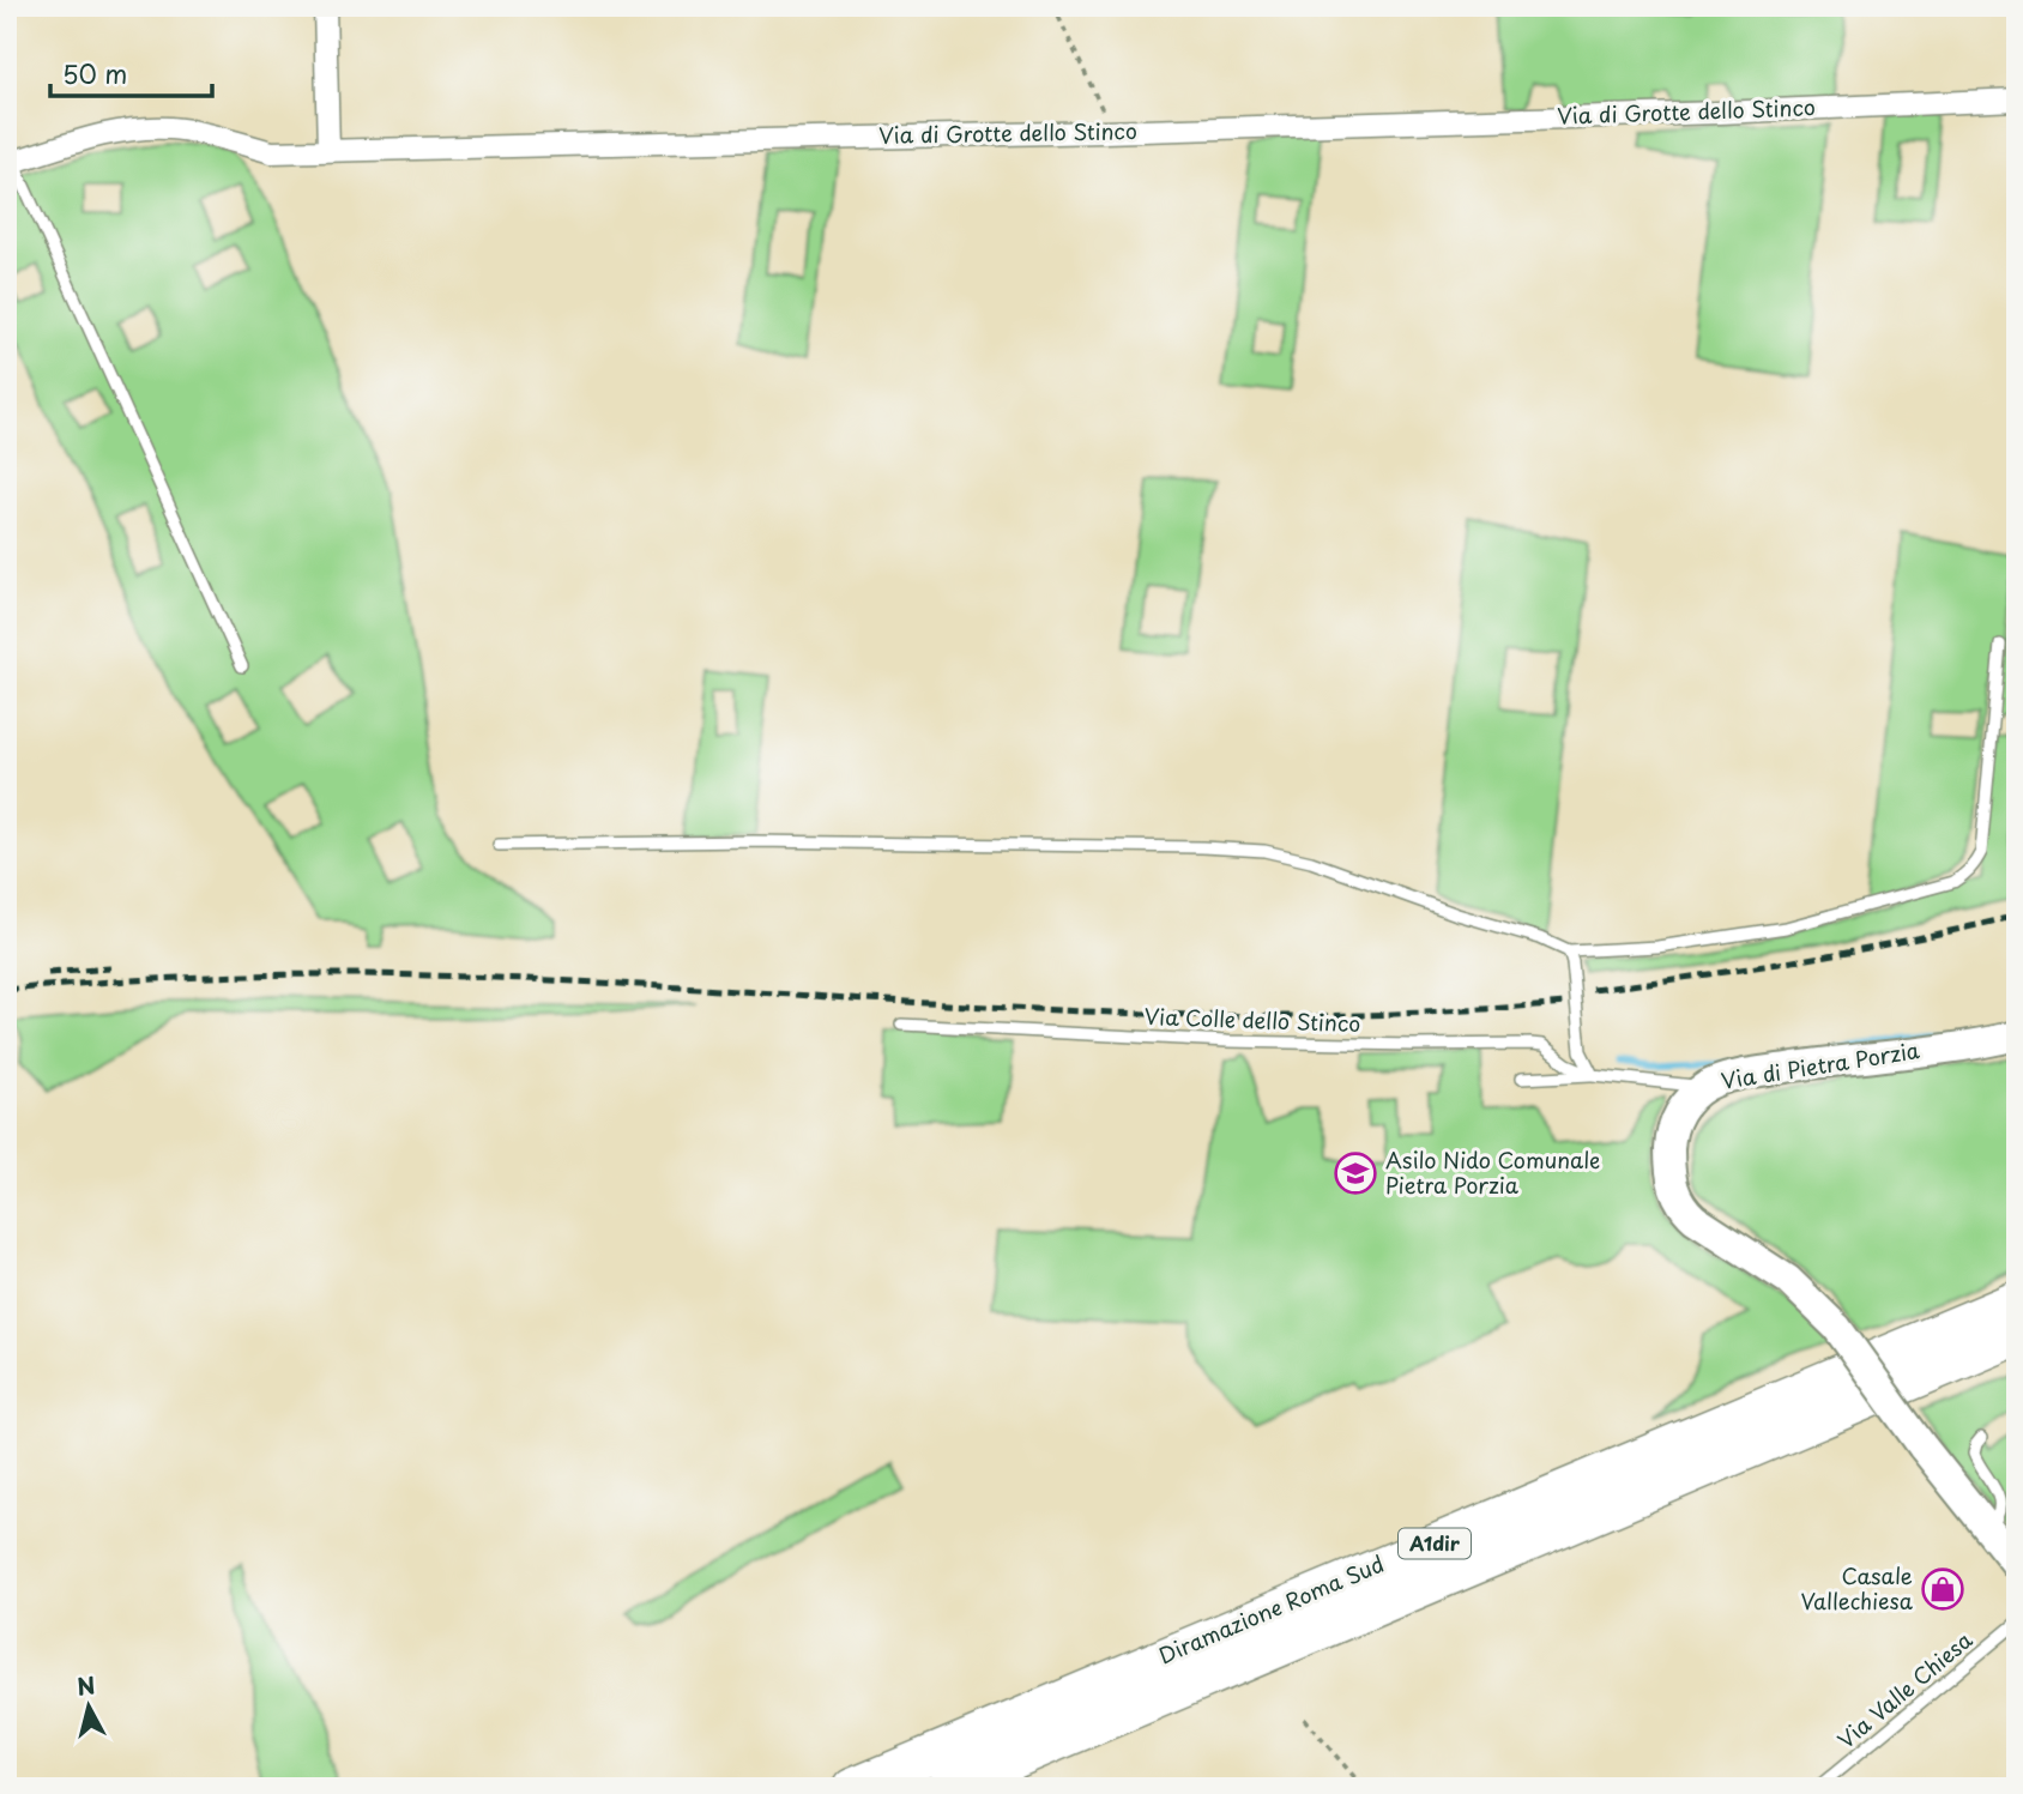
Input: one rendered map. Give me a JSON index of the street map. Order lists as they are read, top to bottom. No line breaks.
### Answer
{"streets":{"highway":["A1dir","Diramazione Roma Sud"],"street":["Via di Grotte dello Stinco","Via di Pietra Porzia"],"lane":["Via Colle dello Stinco","Via Valle Chiesa"]},"crossings":[["Via Colle dello Stinco","Via di Pietra Porzia"]],"places":{"school or university":["Asilo Nido Comunale Pietra Porzia"],"shop":["Casale Vallechiesa"]},"scale_bar":"50 m","north":"top"}
